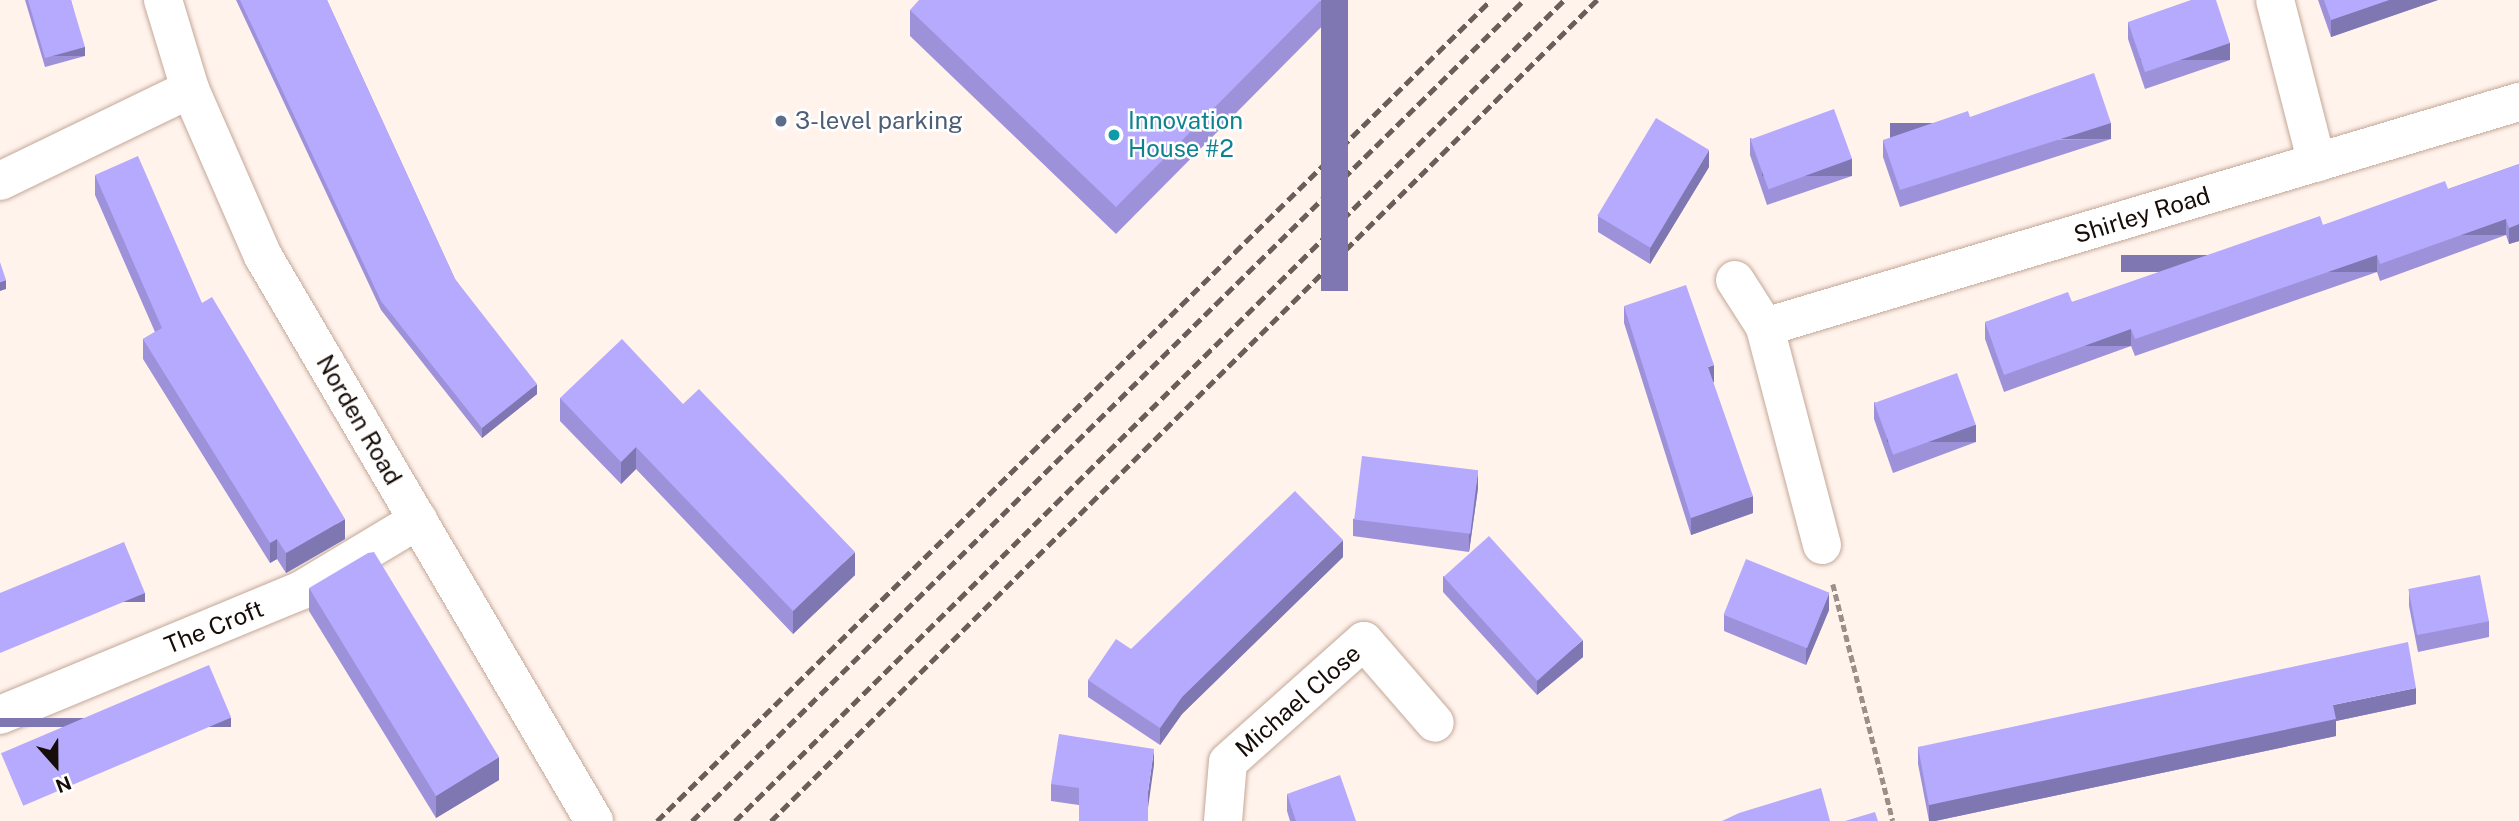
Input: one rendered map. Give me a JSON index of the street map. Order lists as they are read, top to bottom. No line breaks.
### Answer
{"streets":{"street":["Shirley Road","Norden Road","The Croft","Michael Close"]},"crossings":[["Norden Road","The Croft"]],"places":["3-level parking","Innovation House #2"],"north":"bottom"}
